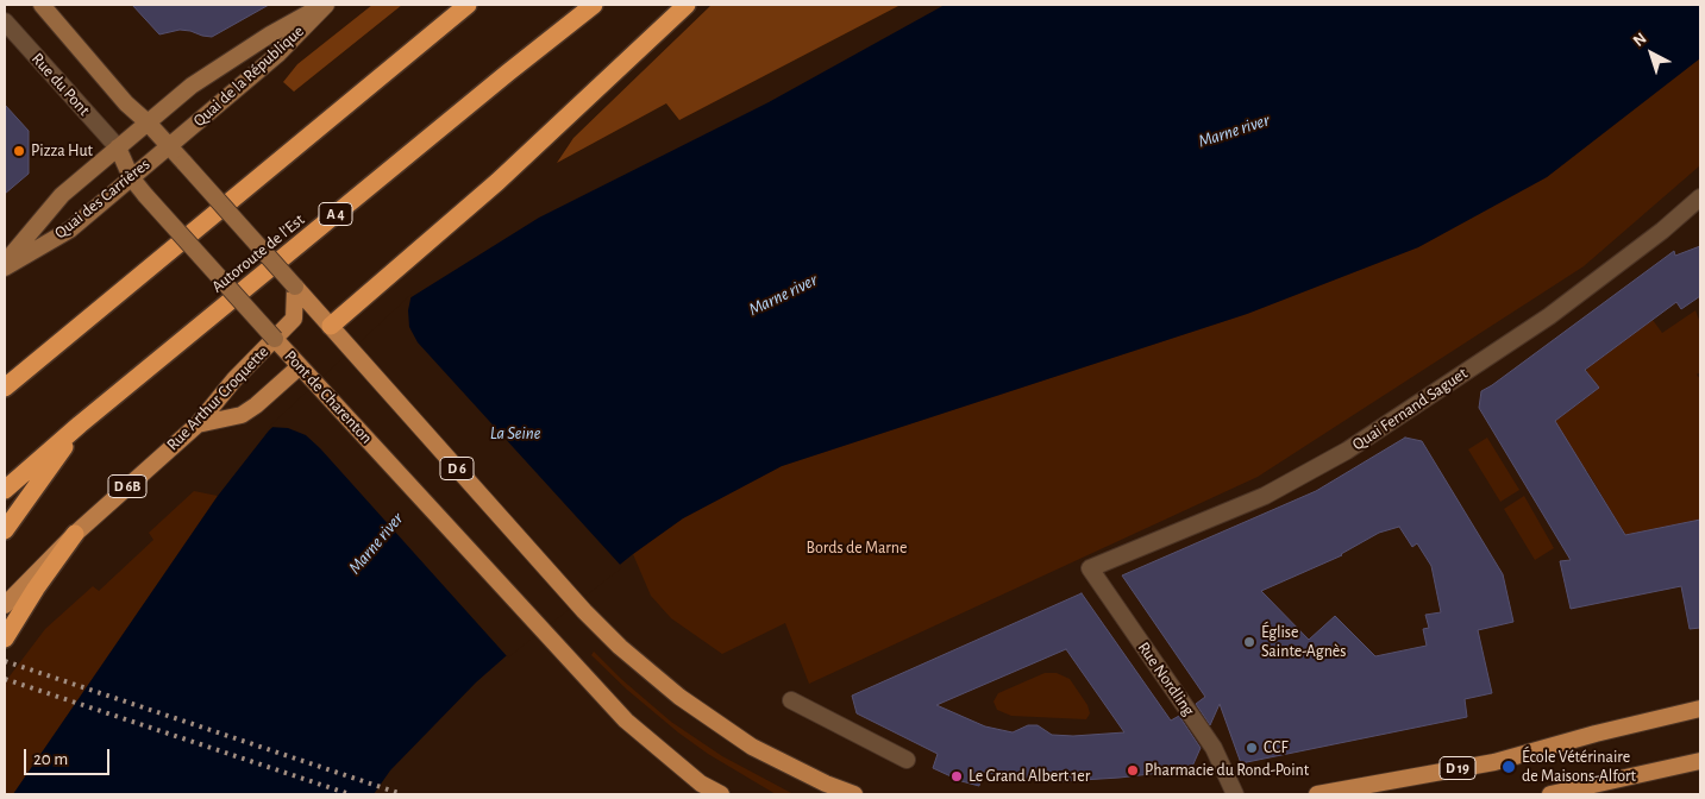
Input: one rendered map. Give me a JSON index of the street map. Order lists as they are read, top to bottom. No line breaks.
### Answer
{"streets":{"highway":["A 4","Autoroute de l’Est"],"main road":["Quai de la République","Quai des Carrières","Pont de Charenton","Rue Arthur Croquette","D 6","D 6B","D 19"],"street":["Rue du Pont","Quai Fernand Saguet","Rue Nordling"]},"crossings":[["Quai de la République","Rue du Pont"],["Quai de la République","Quai des Carrières"],["Quai de la République","Pont de Charenton"],["Rue du Pont","Quai des Carrières"],["Rue du Pont","Pont de Charenton"],["Quai des Carrières","Pont de Charenton"],["Pont de Charenton","Rue Arthur Croquette"],["Quai Fernand Saguet","Rue Nordling"]],"water":["Marne river","La Seine"],"parks":["Bords de Marne"],"places":["Pizza Hut","Église Sainte-Agnès","CCF","École Vétérinaire de Maisons-Alfort","Pharmacie du Rond-Point","Le Grand Albert 1er"],"scale_bar":"20 m","north":"top left"}
